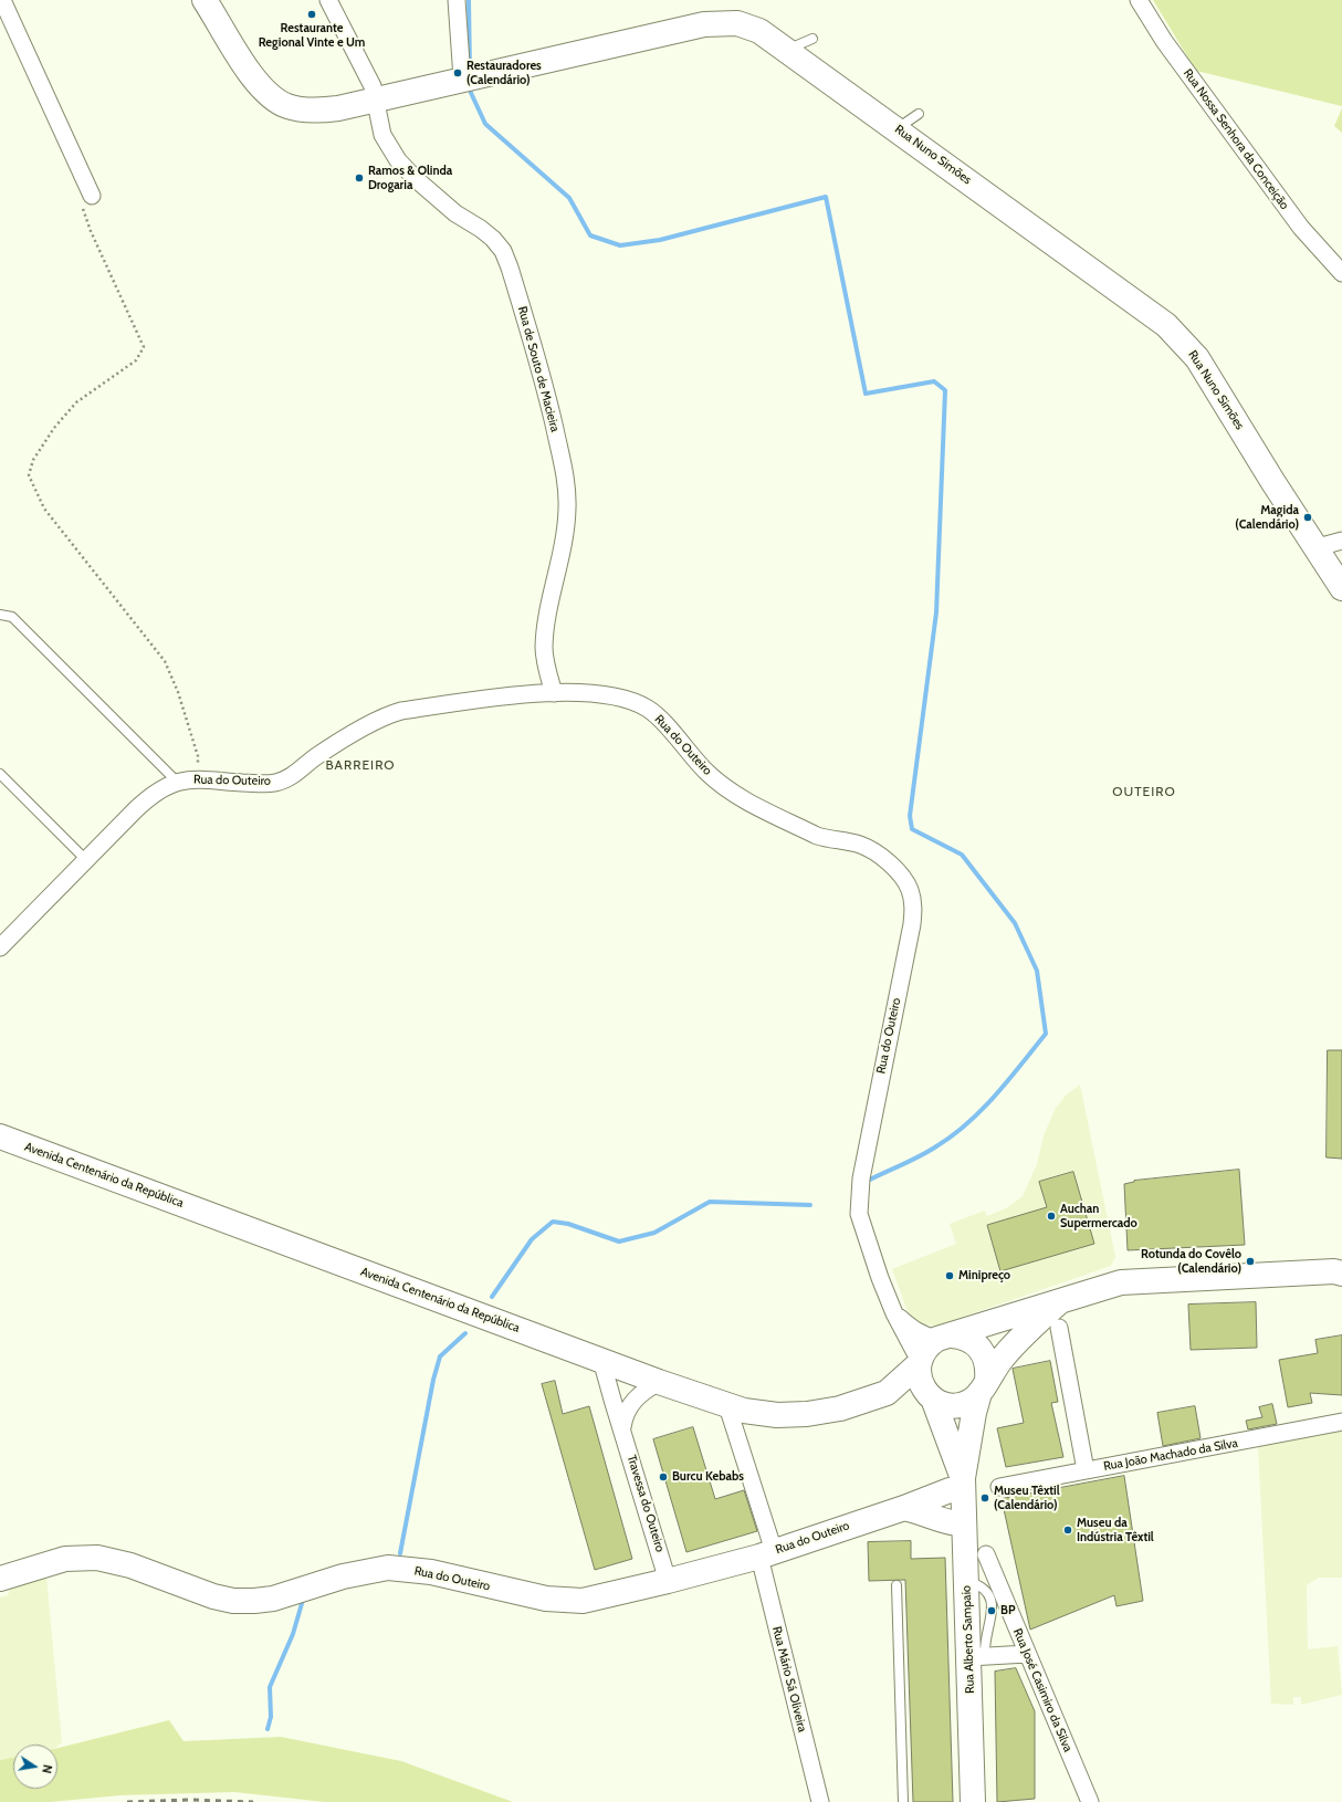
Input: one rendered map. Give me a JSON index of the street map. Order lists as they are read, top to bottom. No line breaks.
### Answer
{"streets":{"street":["Rua Nossa Senhora da Conceição","Rua Nuno Simões","Rua de Souto de Macieira","Rua do Outeiro","Avenida Centenário da República","Rua João Machado da Silva","Travessa do Outeiro","Rua Alberto Sampaio","Rua Mário Sá Oliveira","Rua José Casimiro da Silva"]},"crossings":[["Rua Nuno Simões","Rua de Souto de Macieira"],["Rua de Souto de Macieira","Rua do Outeiro"],["Rua do Outeiro","Avenida Centenário da República"],["Rua do Outeiro","Travessa do Outeiro"],["Rua do Outeiro","Rua Alberto Sampaio"],["Rua do Outeiro","Rua Mário Sá Oliveira"],["Avenida Centenário da República","Travessa do Outeiro"],["Avenida Centenário da República","Rua Alberto Sampaio"],["Avenida Centenário da República","Rua Mário Sá Oliveira"]],"districts":["BARREIRO","OUTEIRO"],"places":["Restaurante Regional Vinte e Um","Restauradores (Calendário)","Ramos & Olinda Drogaria","Magida (Calendário)","Auchan Supermercado","Rotunda do Covêlo (Calendário)","Minipreço","Burcu Kebabs","Museu Têxtil (Calendário)","Museu da Indústria Têxtil","BP"],"north":"right"}
